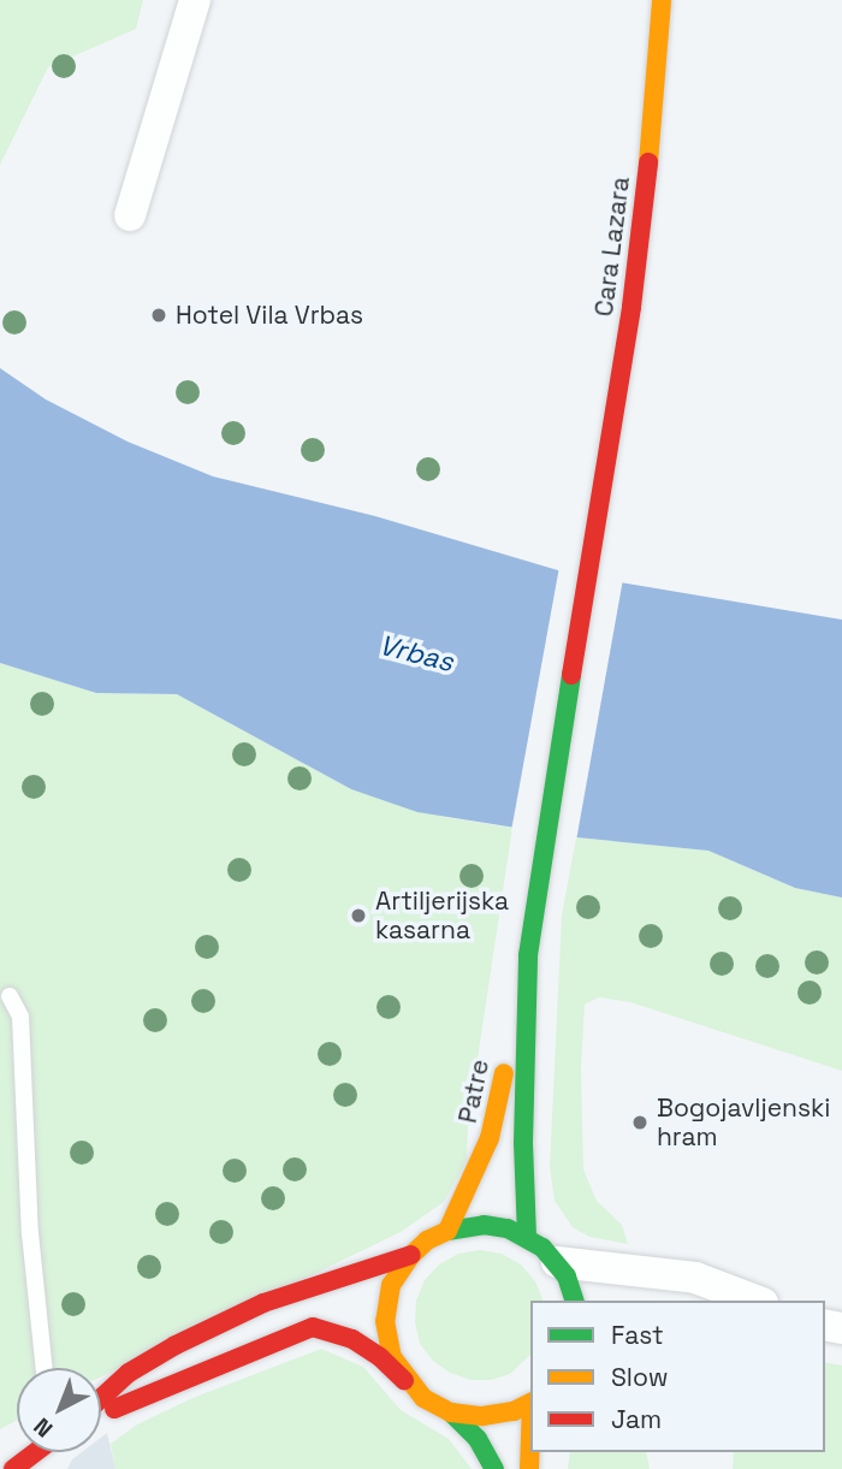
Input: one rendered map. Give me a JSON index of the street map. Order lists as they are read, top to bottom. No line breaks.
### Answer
{"streets":{"street":["Cara Lazara","Patre"]},"crossings":[["Cara Lazara","Patre"]],"water":["Vrbas"],"places":["Hotel Vila Vrbas","Artiljerijska kasarna","Bogojavljenski hram"],"legend":["Fast","Slow","Jam"],"north":"bottom left"}
